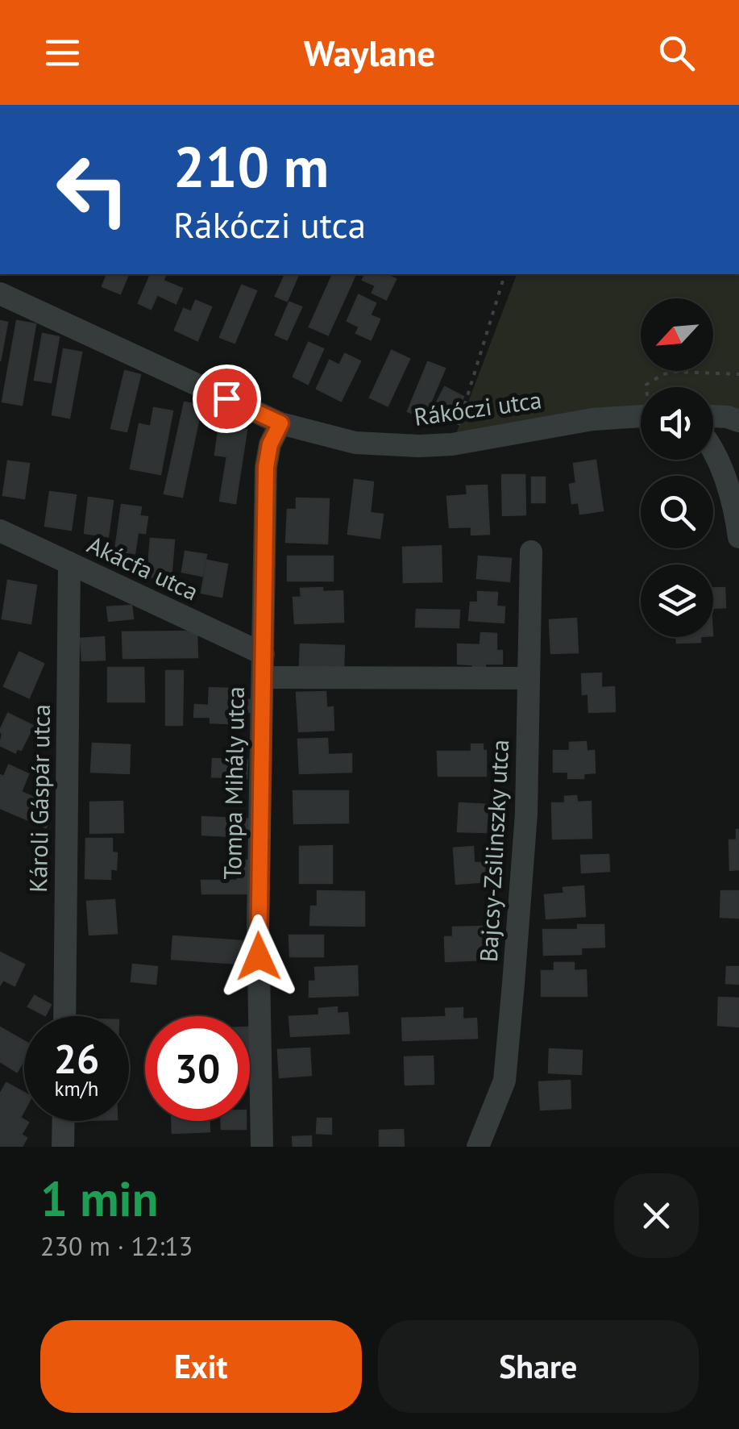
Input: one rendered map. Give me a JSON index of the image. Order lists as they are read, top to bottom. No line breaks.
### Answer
{"streets":{"street":["Rákóczi utca","Akácfa utca","Tompa Mihály utca","Károli Gáspár utca","Bajcsy-Zsilinszky utca"]},"crossings":[["Rákóczi utca","Tompa Mihály utca"],["Akácfa utca","Tompa Mihály utca"],["Akácfa utca","Károli Gáspár utca"]],"north":"bottom left","page":{"header":"Waylane","turn":["210 m","Rákóczi utca"],"speed":"26 km/h","limit":"30","heading":["1 min","230 m · 12:13"],"buttons":["Exit","Share"]}}
